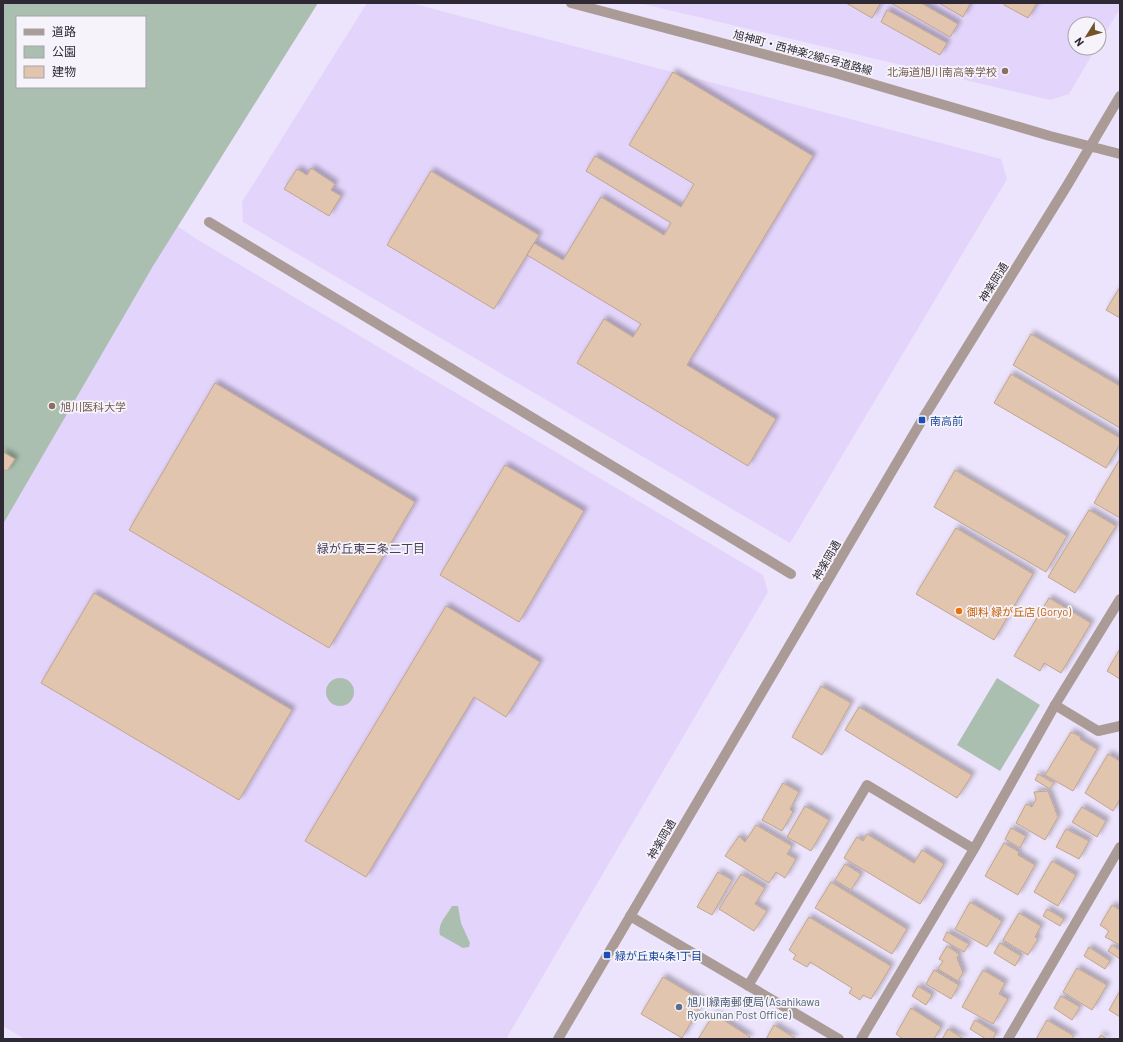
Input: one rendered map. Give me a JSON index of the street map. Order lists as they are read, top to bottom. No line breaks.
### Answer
{"streets":{"street":["旭神町・西神楽2線5号道路線","神楽岡通"]},"crossings":[["旭神町・西神楽2線5号道路線","神楽岡通"]],"districts":["緑が丘東三条二丁目"],"places":{"other":["北海道旭川南高等学校","旭川医科大学","御料 緑が丘店 (Goryo)","旭川緑南郵便局 (Asahikawa Ryokunan Post Office)"],"transit":["南高前","緑が丘東4条1丁目"]},"legend":["道路","公園","建物"],"north":"bottom left"}
